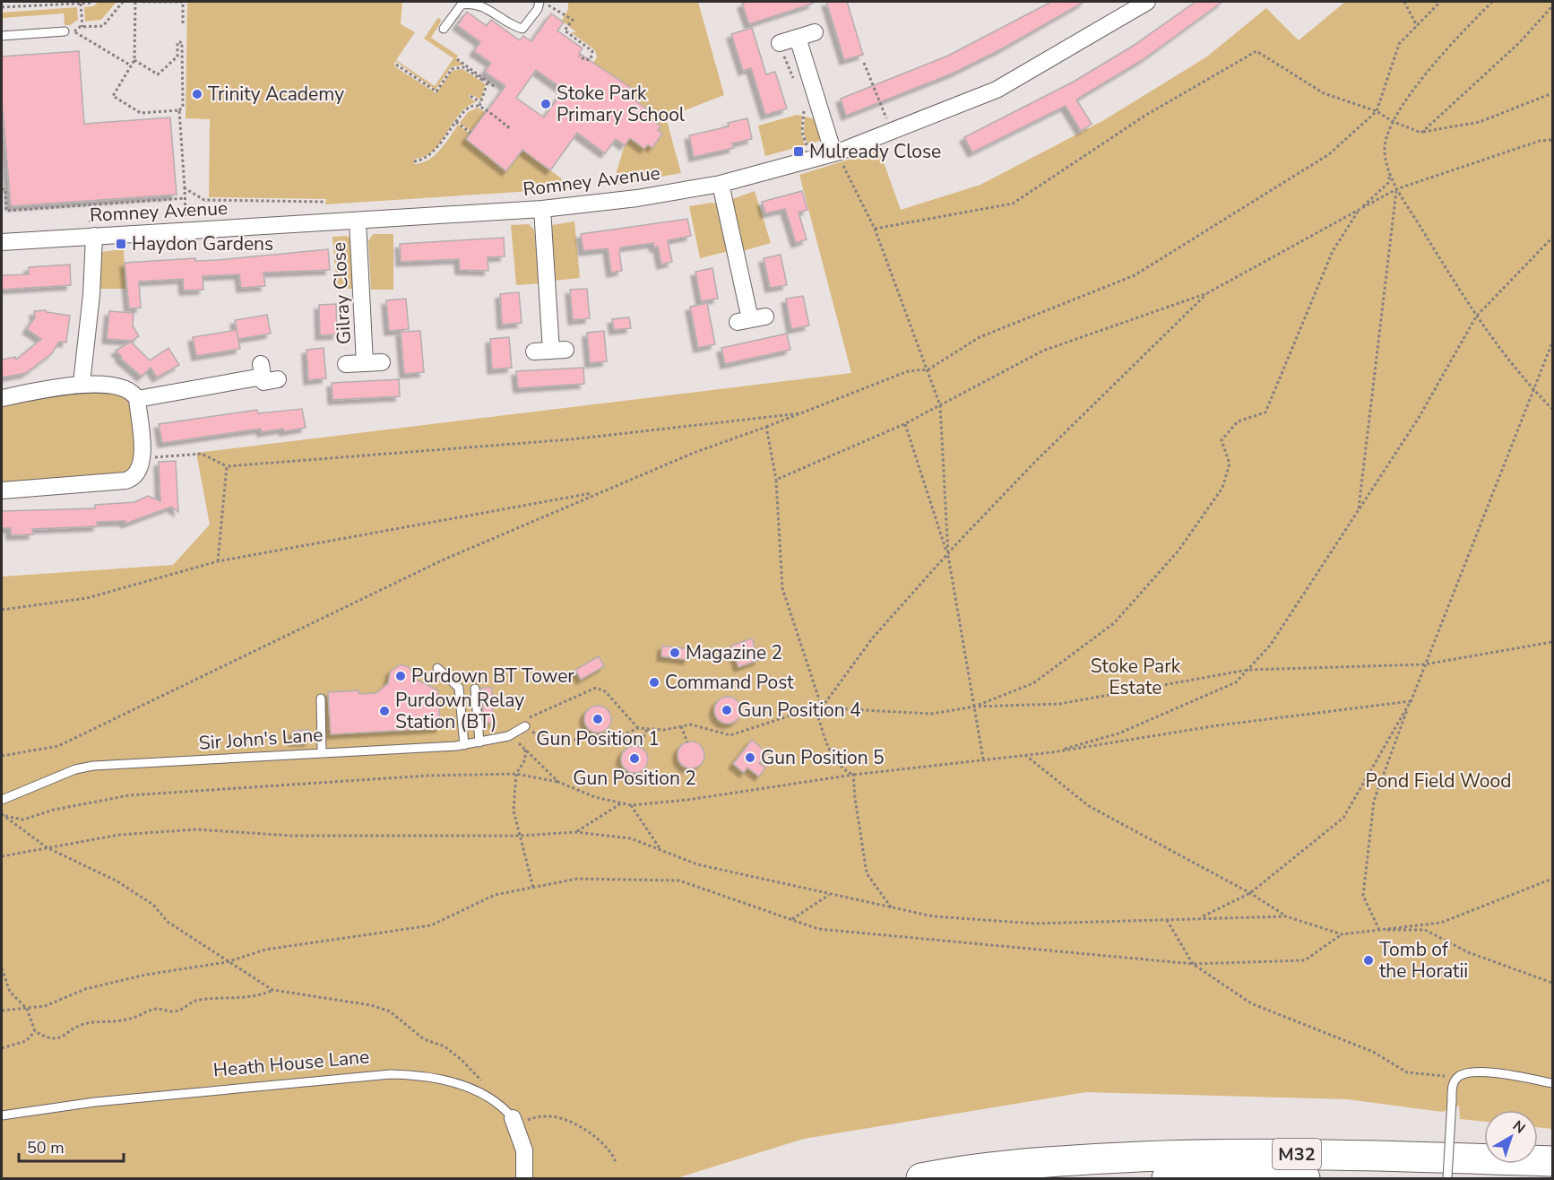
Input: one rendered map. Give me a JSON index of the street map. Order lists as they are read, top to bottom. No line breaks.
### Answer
{"streets":{"highway":["M32"],"street":["Romney Avenue","Gilray Close"],"lane":["Sir John's Lane","Heath House Lane"]},"crossings":[["Romney Avenue","Gilray Close"]],"parks":["Stoke Park Estate","Pond Field Wood"],"places":{"other":["Trinity Academy","Stoke Park Primary School","Magazine 2","Purdown BT Tower","Command Post","Gun Position 4","Purdown Relay Station (BT)","Gun Position 1","Gun Position 5","Gun Position 2","Tomb of the Horatii"],"transit":["Mulready Close","Haydon Gardens"]},"scale_bar":"50 m","north":"top right"}
